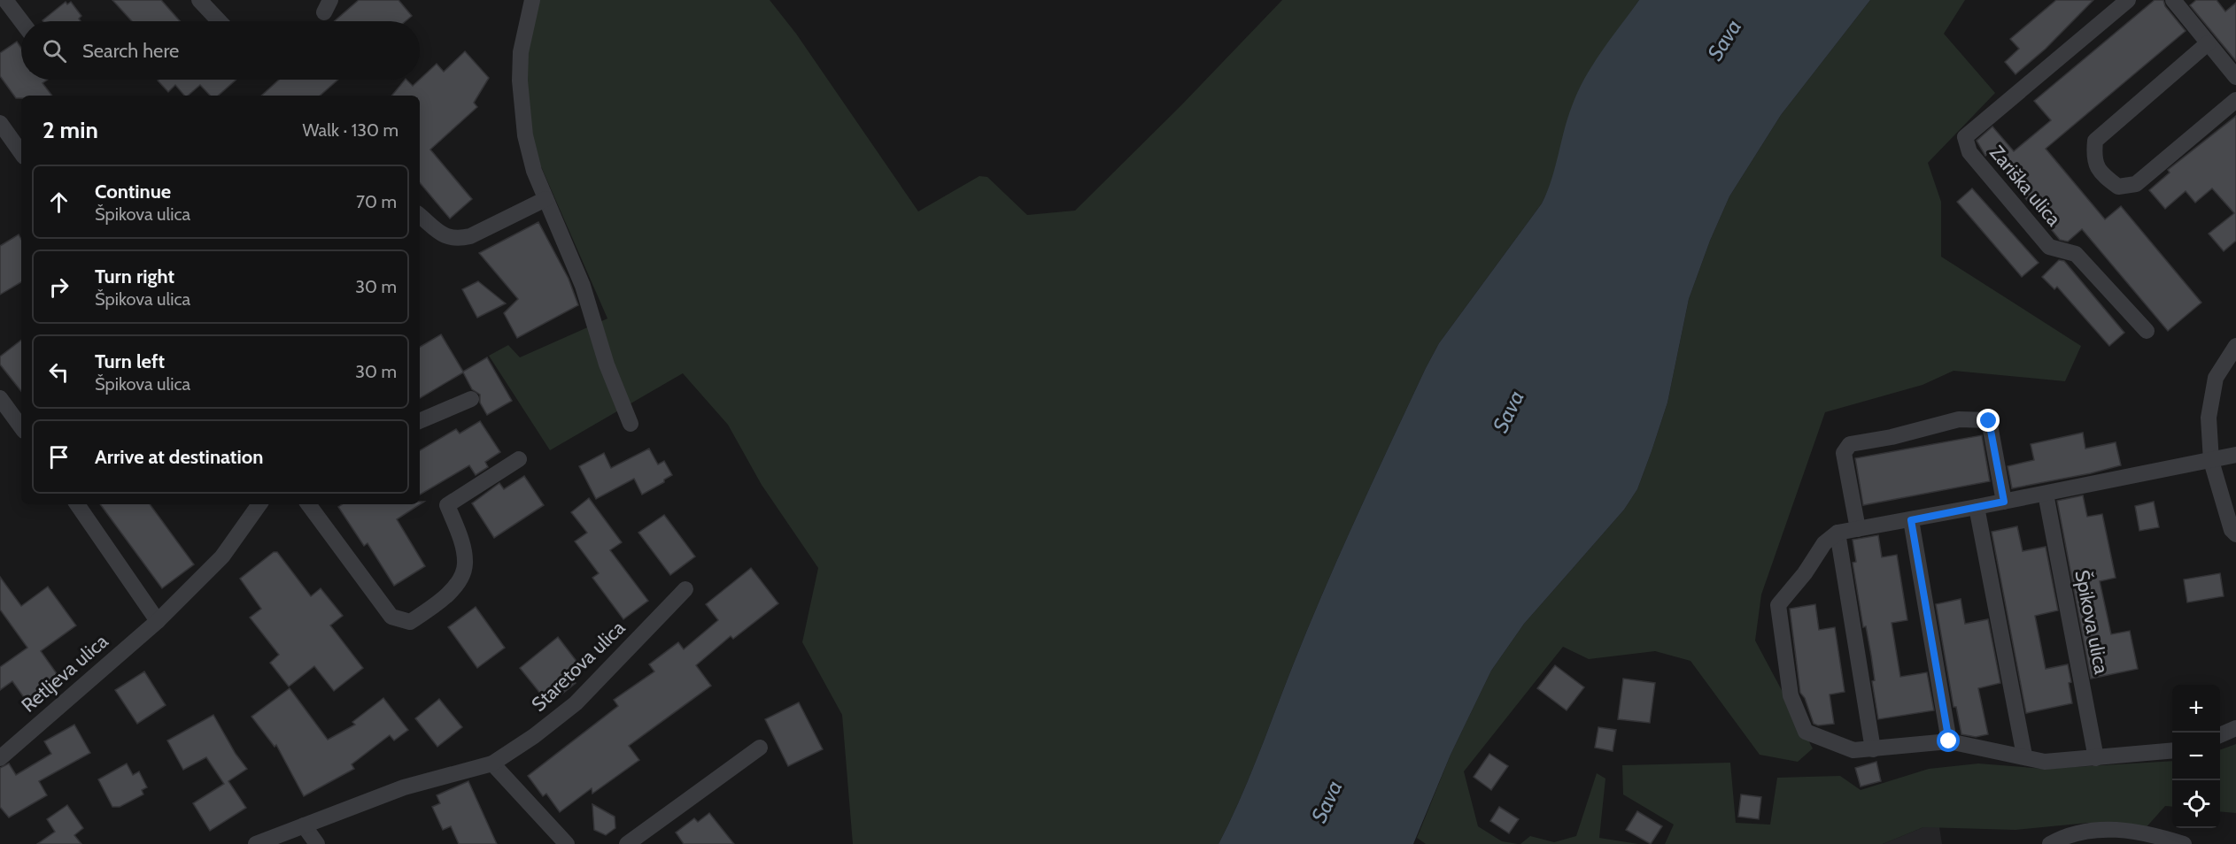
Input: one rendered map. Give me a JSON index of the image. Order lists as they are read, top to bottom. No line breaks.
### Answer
{"streets":{"street":["Zariška ulica","Špikova ulica","Staretova ulica","Retljeva ulica"]},"water":["Sava"],"page":{"search":"Search here","heading":["2 min","Walk · 130 m"],"list":[["Continue","Špikova ulica","70 m"],["Turn right","Špikova ulica","30 m"],["Turn left","Špikova ulica","30 m"],"Arrive at destination"],"map_buttons":["+","−"]}}
